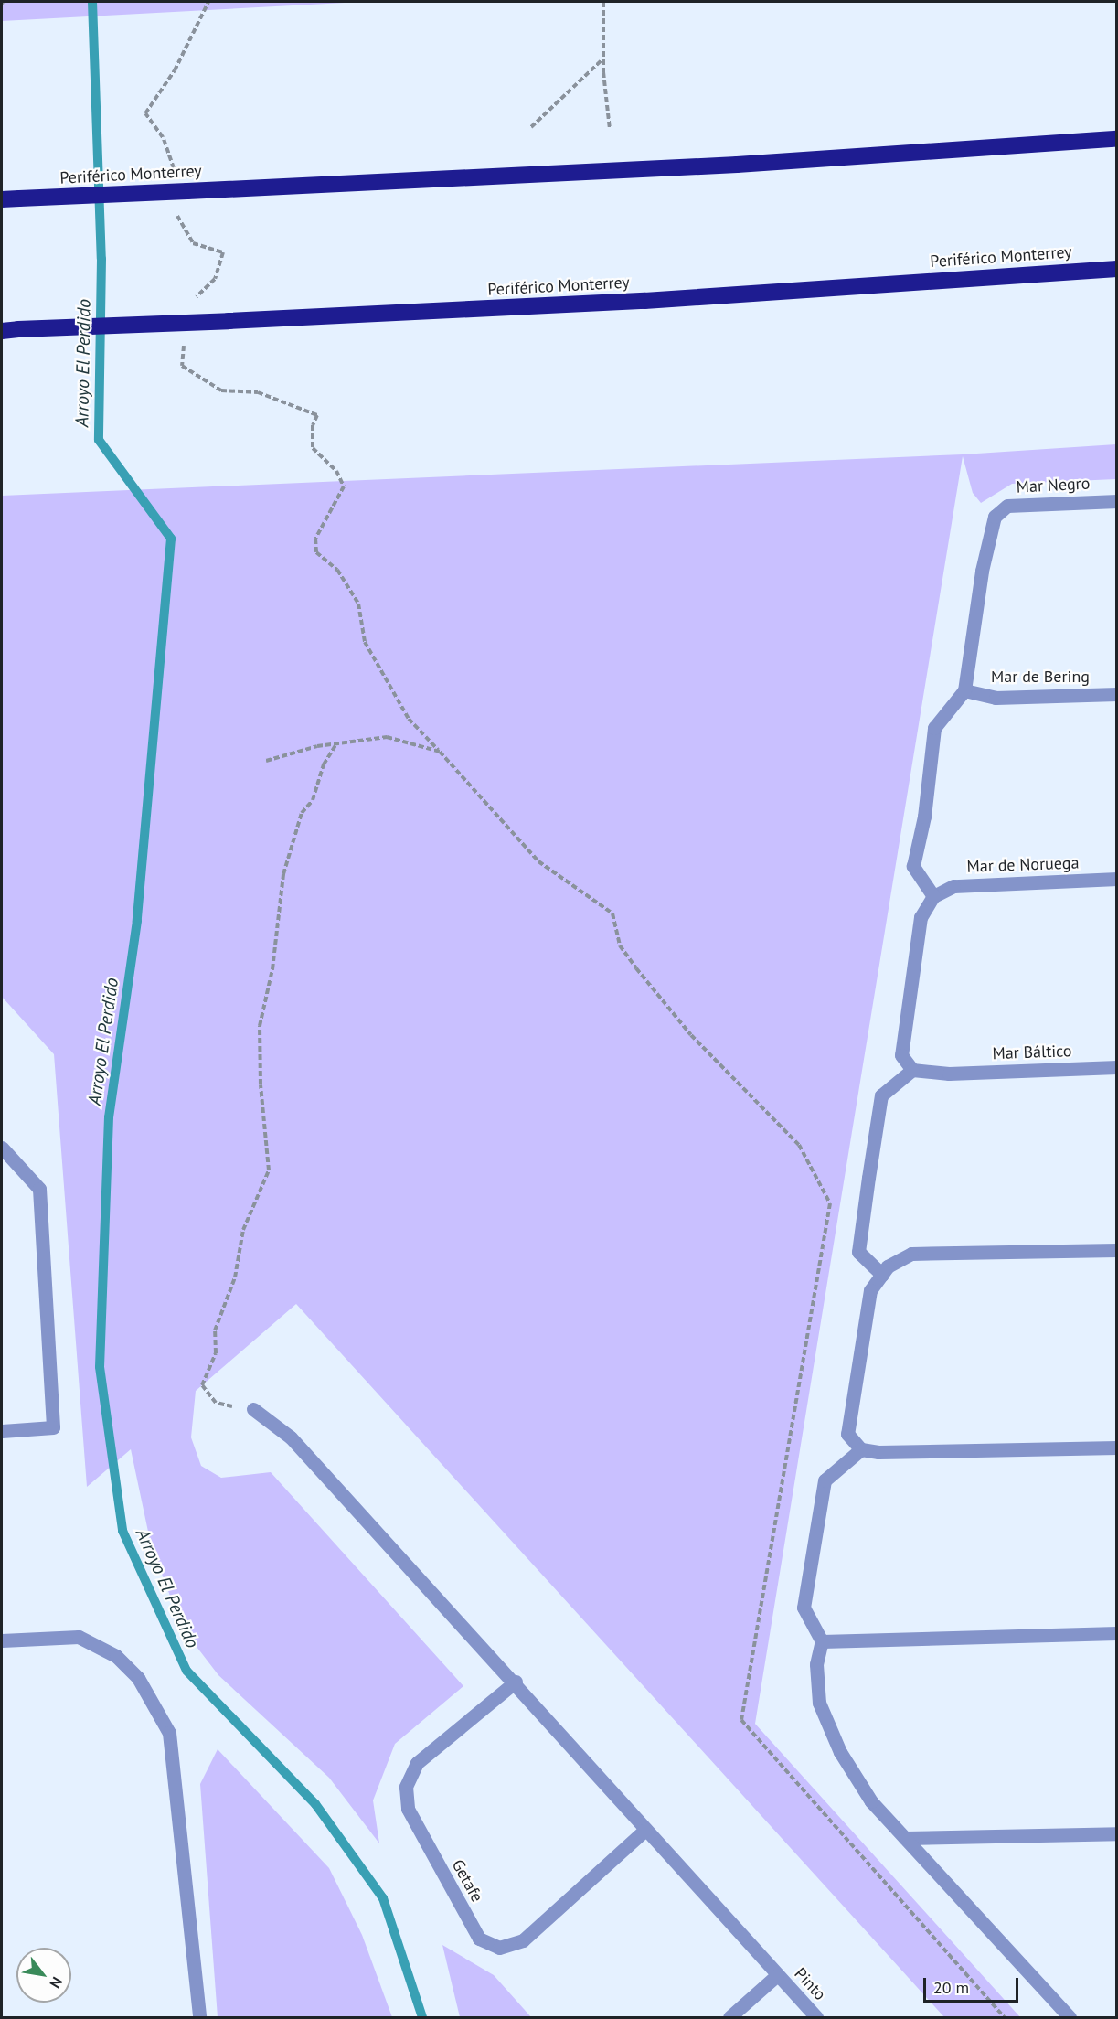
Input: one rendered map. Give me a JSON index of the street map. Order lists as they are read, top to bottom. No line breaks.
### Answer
{"streets":{"highway":["Periférico Monterrey"],"street":["Mar Negro","Mar de Bering","Mar de Noruega","Mar Báltico","Getafe","Pinto"]},"crossings":[["Mar Negro","Mar de Bering"],["Getafe","Pinto"]],"water":["Arroyo El Perdido"],"scale_bar":"20 m","north":"bottom right"}
